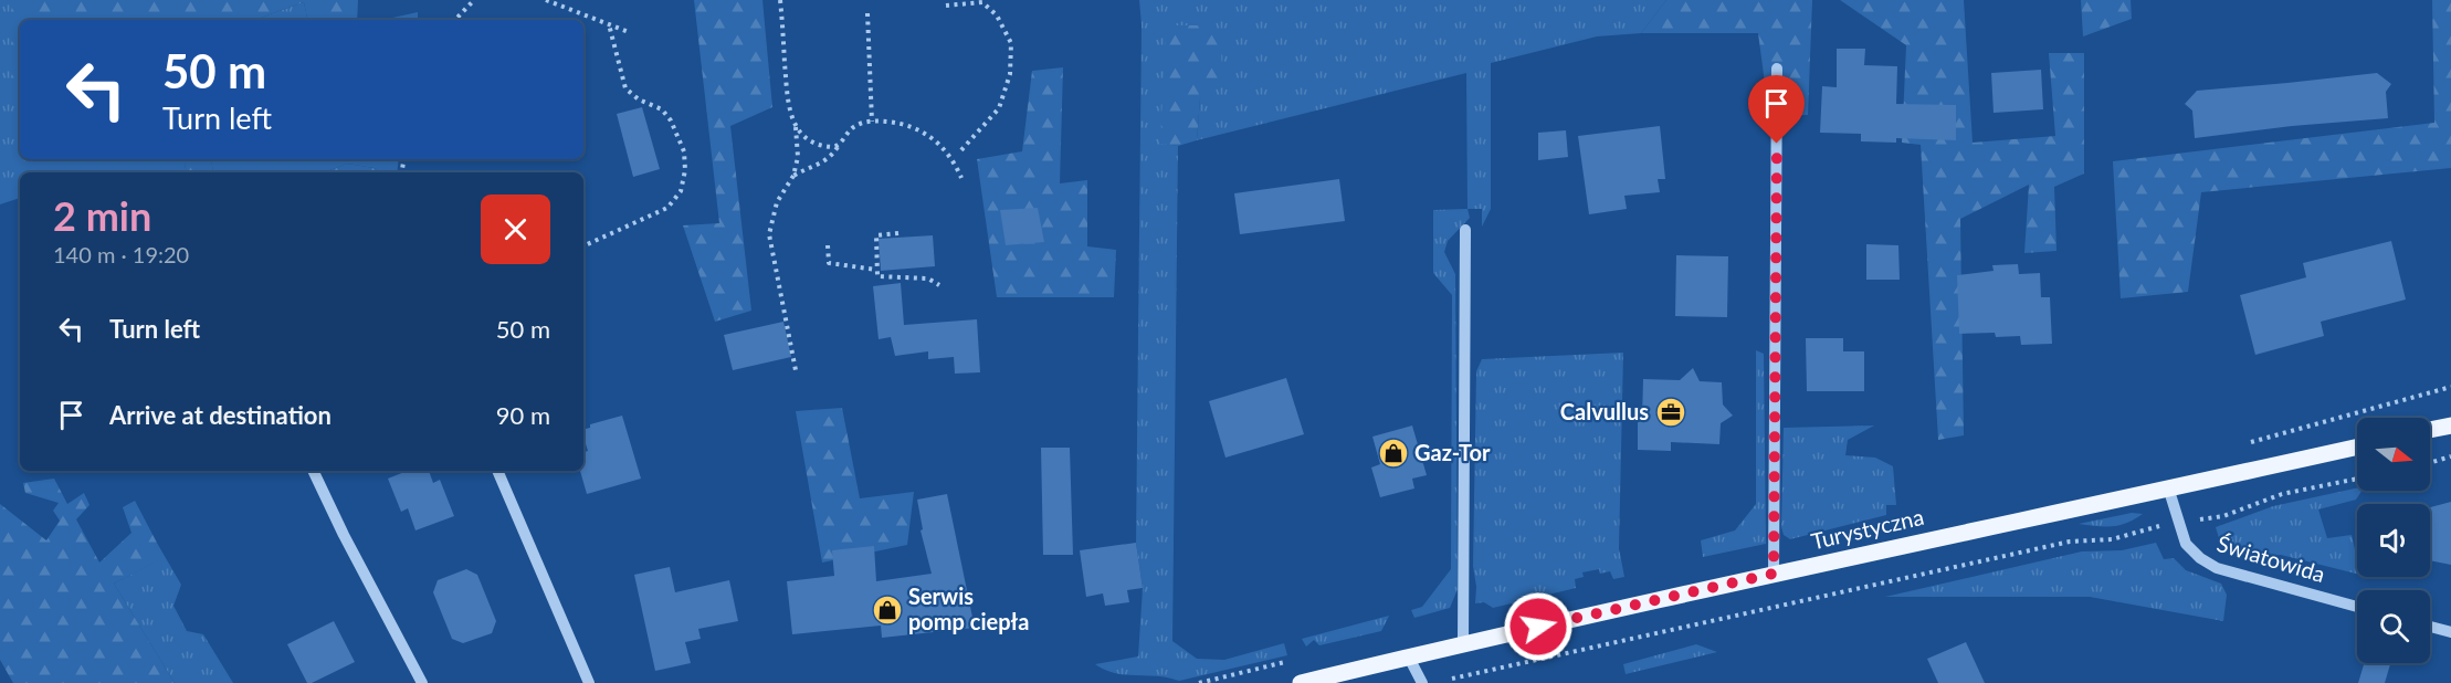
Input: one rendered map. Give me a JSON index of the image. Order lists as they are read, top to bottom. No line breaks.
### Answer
{"streets":{"main road":["Turystyczna"],"street":["Światowida"]},"crossings":[["Turystyczna","Światowida"]],"places":{"office":["Calvullus"],"shop":["Gaz-Tor","Serwis pomp ciepła"]},"north":"right","page":{"turn":["50 m","Turn left"],"heading":["2 min","140 m · 19:20"],"list":[{"name":"Turn left","value":"50 m"},{"name":"Arrive at destination","value":"90 m"}]}}
